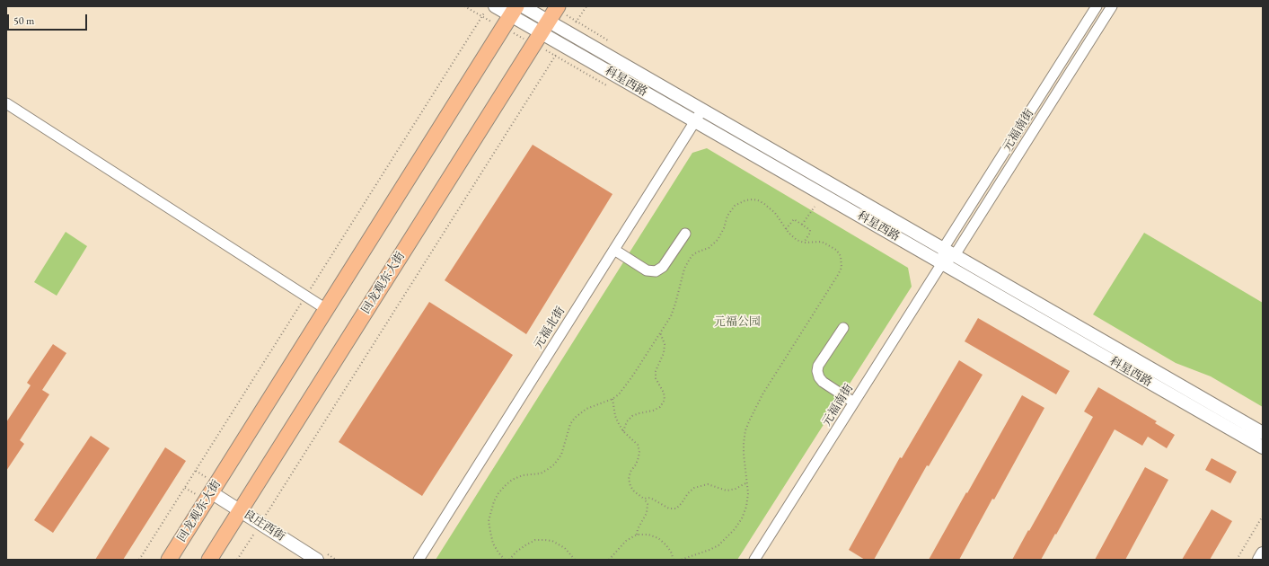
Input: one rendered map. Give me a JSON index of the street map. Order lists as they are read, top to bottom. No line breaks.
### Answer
{"streets":{"main road":["回龙观东大街"],"street":["科星西路","元福南街","元福北街","良庄西街"]},"crossings":[["科星西路","元福南街"],["科星西路","回龙观东大街"],["科星西路","元福北街"],["回龙观东大街","良庄西街"]],"parks":["元福公园"],"scale_bar":"50 m"}
